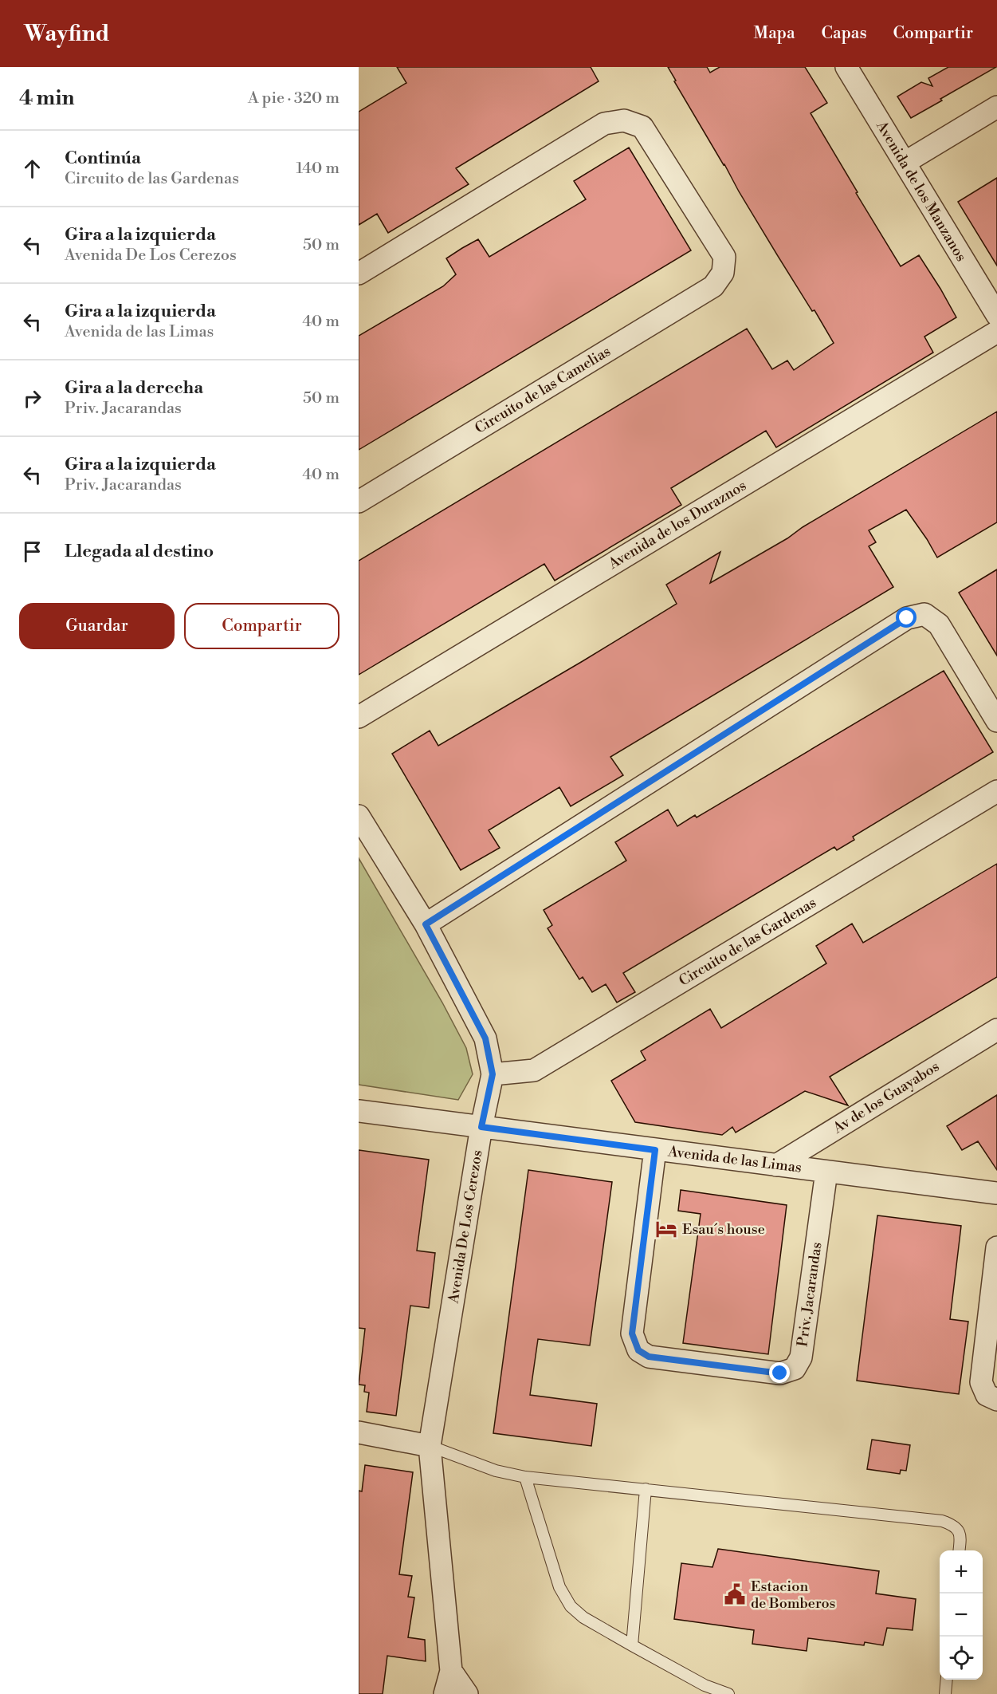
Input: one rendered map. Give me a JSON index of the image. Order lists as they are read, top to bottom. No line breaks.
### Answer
{"streets":{"street":["Avenida de los Manzanos","Circuito de las Camelias","Avenida de los Duraznos","Circuito de las Gardenas","Av de los Guayabos","Avenida de las Limas","Avenida De Los Cerezos","Priv. Jacarandas"]},"crossings":[["Circuito de las Gardenas","Avenida De Los Cerezos"],["Av de los Guayabos","Avenida de las Limas"],["Avenida de las Limas","Avenida De Los Cerezos"],["Avenida de las Limas","Priv. Jacarandas"]],"places":{"hotel":["Esau´s house"],"public building":["Estacion de Bomberos"]},"page":{"header":"Wayfind","nav":["Mapa","Capas","Compartir"],"heading":["4 min","A pie · 320 m"],"list":[["Continúa","Circuito de las Gardenas","140 m"],["Gira a la izquierda","Avenida De Los Cerezos","50 m"],["Gira a la izquierda","Avenida de las Limas","40 m"],["Gira a la derecha","Priv. Jacarandas","50 m"],["Gira a la izquierda","Priv. Jacarandas","40 m"],"Llegada al destino"],"buttons":["Guardar","Compartir"],"map_buttons":["+","−"]}}
